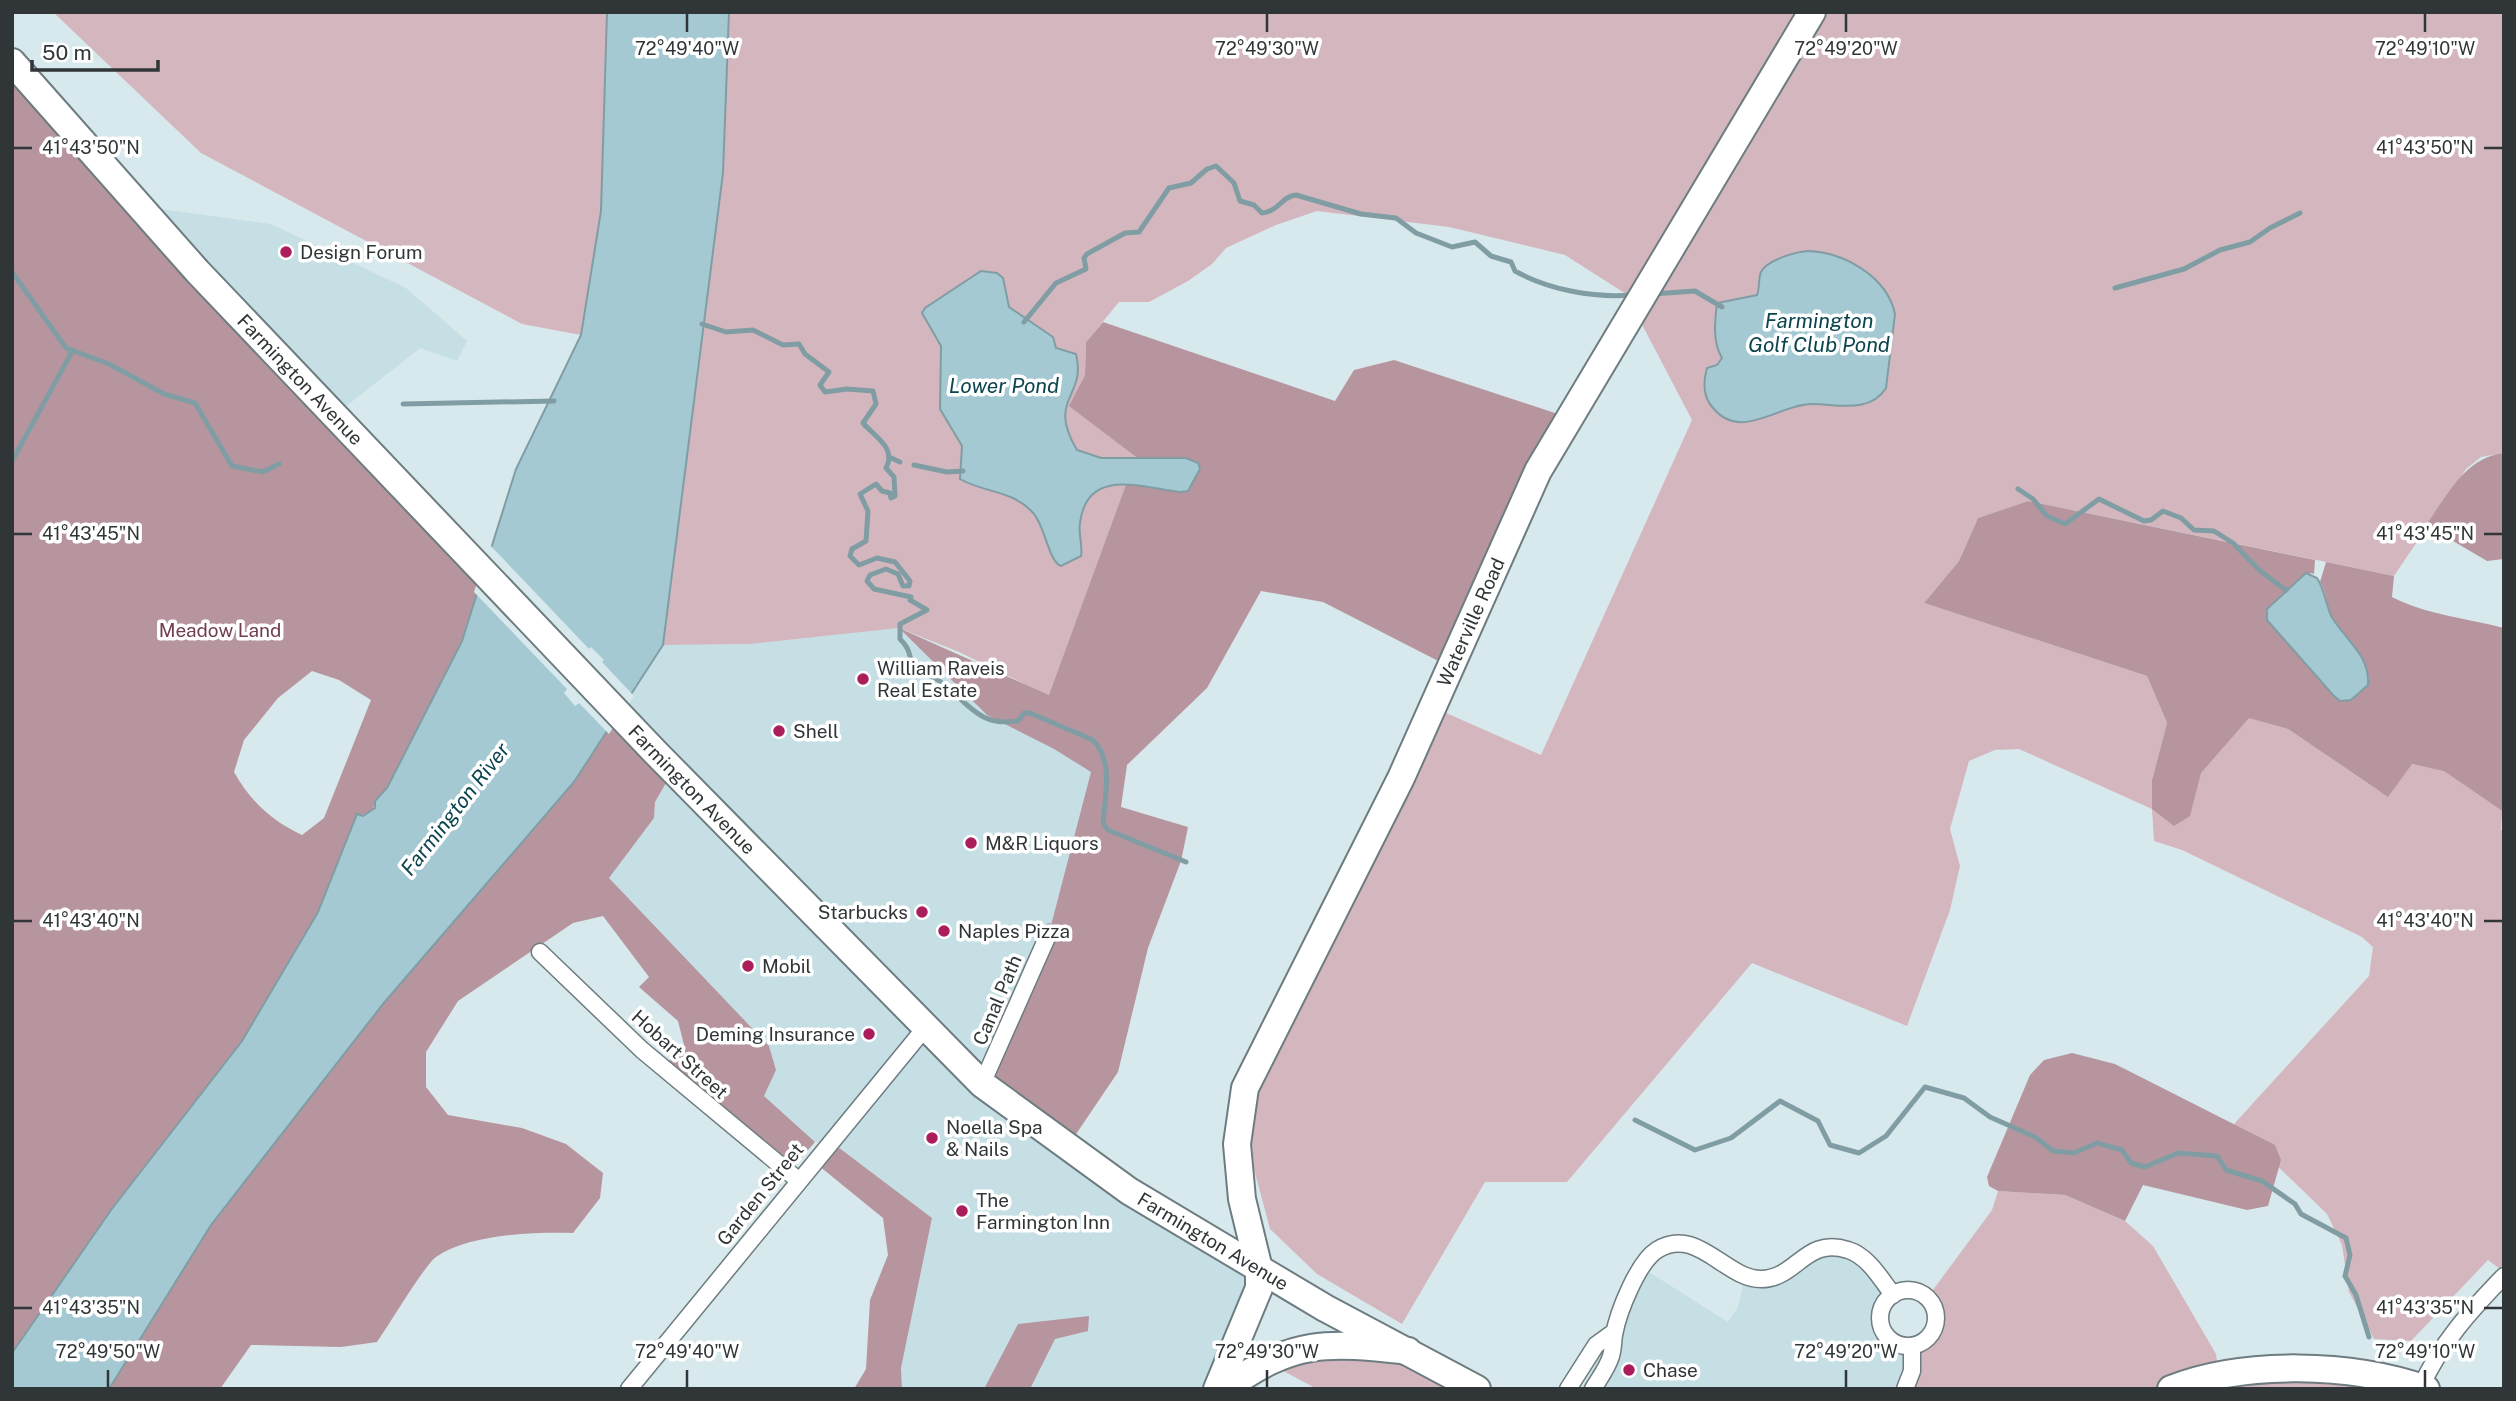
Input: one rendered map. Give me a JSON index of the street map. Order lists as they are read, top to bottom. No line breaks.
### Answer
{"streets":{"main road":["Farmington Avenue","Waterville Road"],"street":["Canal Path","Hobart Street","Garden Street"]},"crossings":[["Farmington Avenue","Waterville Road"],["Farmington Avenue","Canal Path"],["Farmington Avenue","Garden Street"],["Hobart Street","Garden Street"]],"water":["Farmington Golf Club Pond","Lower Pond","Farmington River"],"parks":["Meadow Land"],"places":["Design Forum","William Raveis Real Estate","Shell","M&R Liquors","Starbucks","Naples Pizza","Mobil","Deming Insurance","Noella Spa & Nails","The Farmington Inn","Chase"],"scale_bar":"50 m","coordinates":["72°49'40\"W","72°49'30\"W","72°49'20\"W","72°49'10\"W","41°43'50\"N","41°43'45\"N","41°43'40\"N","41°43'35\"N","72°49'50\"W"]}
